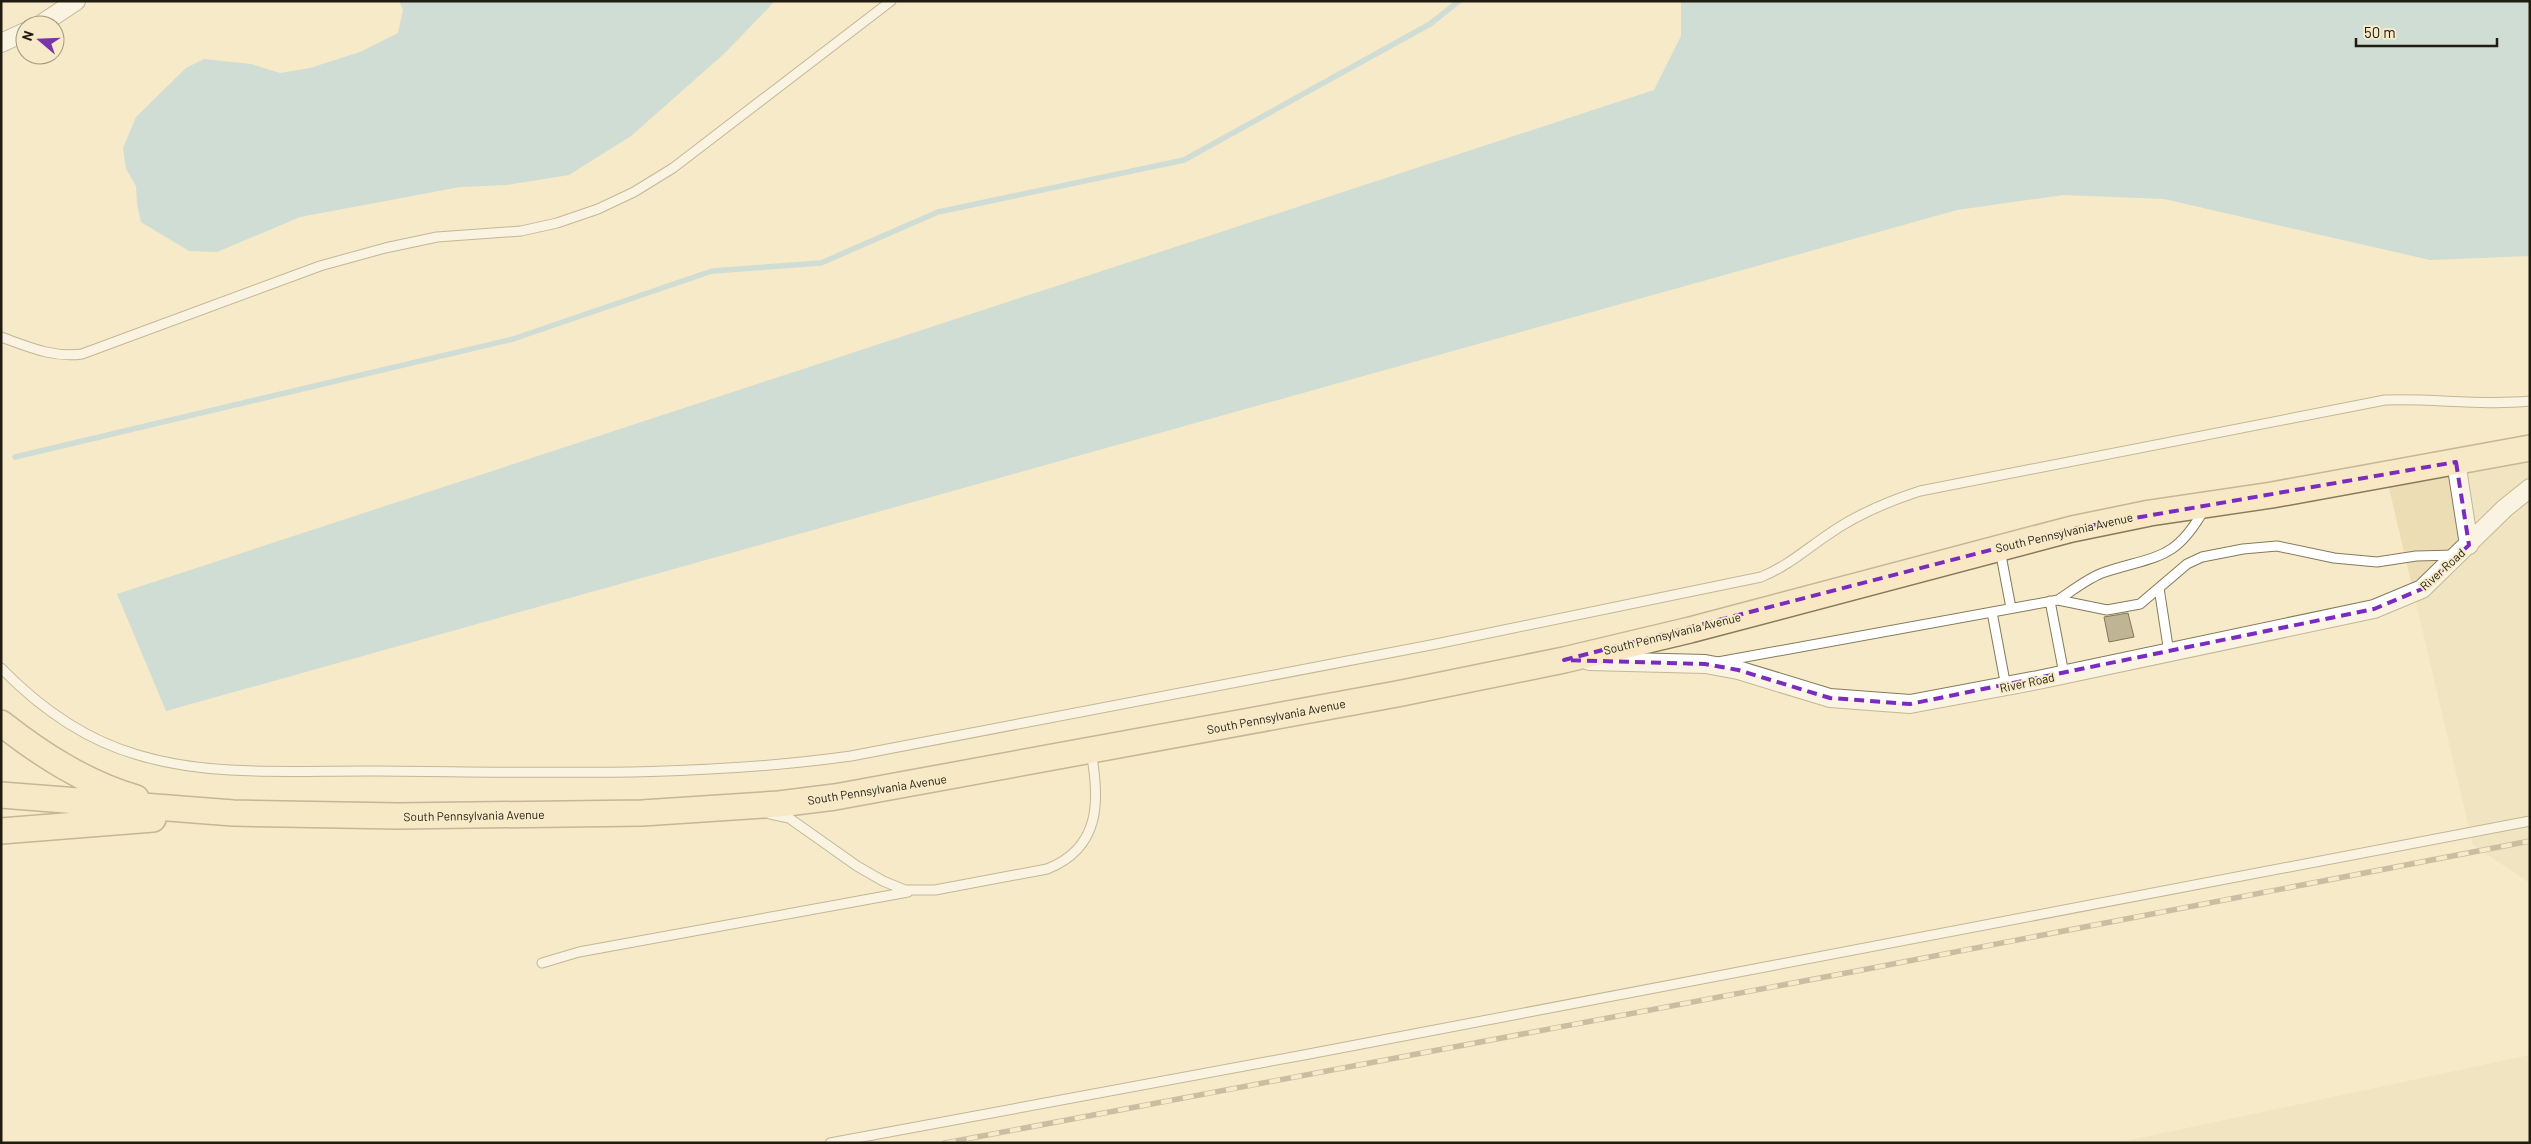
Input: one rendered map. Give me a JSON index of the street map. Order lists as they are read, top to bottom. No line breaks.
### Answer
{"streets":{"street":["South Pennsylvania Avenue","River Road"]},"crossings":[["South Pennsylvania Avenue","River Road"]],"scale_bar":"50 m","north":"left"}
